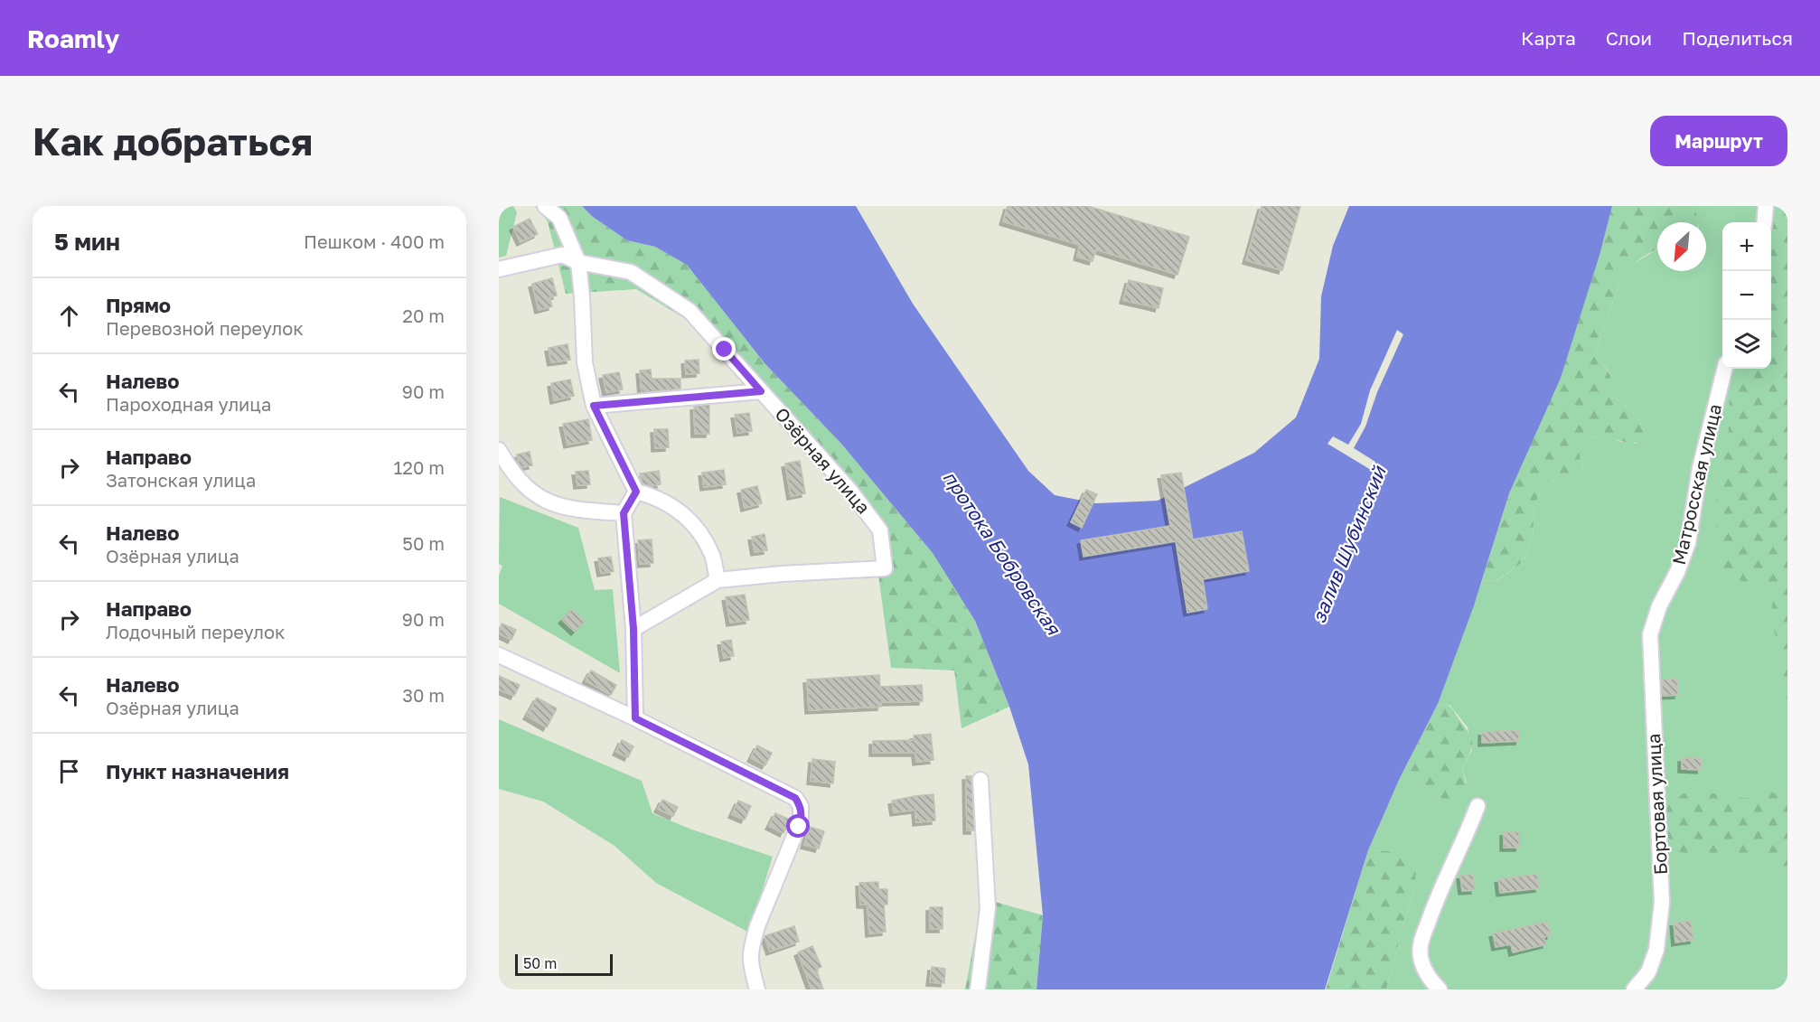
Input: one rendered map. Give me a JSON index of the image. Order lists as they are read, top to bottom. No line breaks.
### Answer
{"streets":{"street":["Озёрная улица","Матросская улица","Бортовая улица"]},"crossings":[["Матросская улица","Бортовая улица"]],"water":["залив Шубинский","протока Бобровская"],"scale_bar":"50 m","north":"bottom left","page":{"header":"Roamly","nav":["Карта","Слои","Поделиться"],"buttons":"Маршрут","title":"Как добраться","heading":["5 мин","Пешком · 400 m"],"map_buttons":["+","−"],"list":[["Прямо","Перевозной переулок","20 m"],["Налево","Пароходная улица","90 m"],["Направо","Затонская улица","120 m"],["Налево","Озёрная улица","50 m"],["Направо","Лодочный переулок","90 m"],["Налево","Озёрная улица","30 m"],"Пункт назначения"],"scale":"50 m"}}
